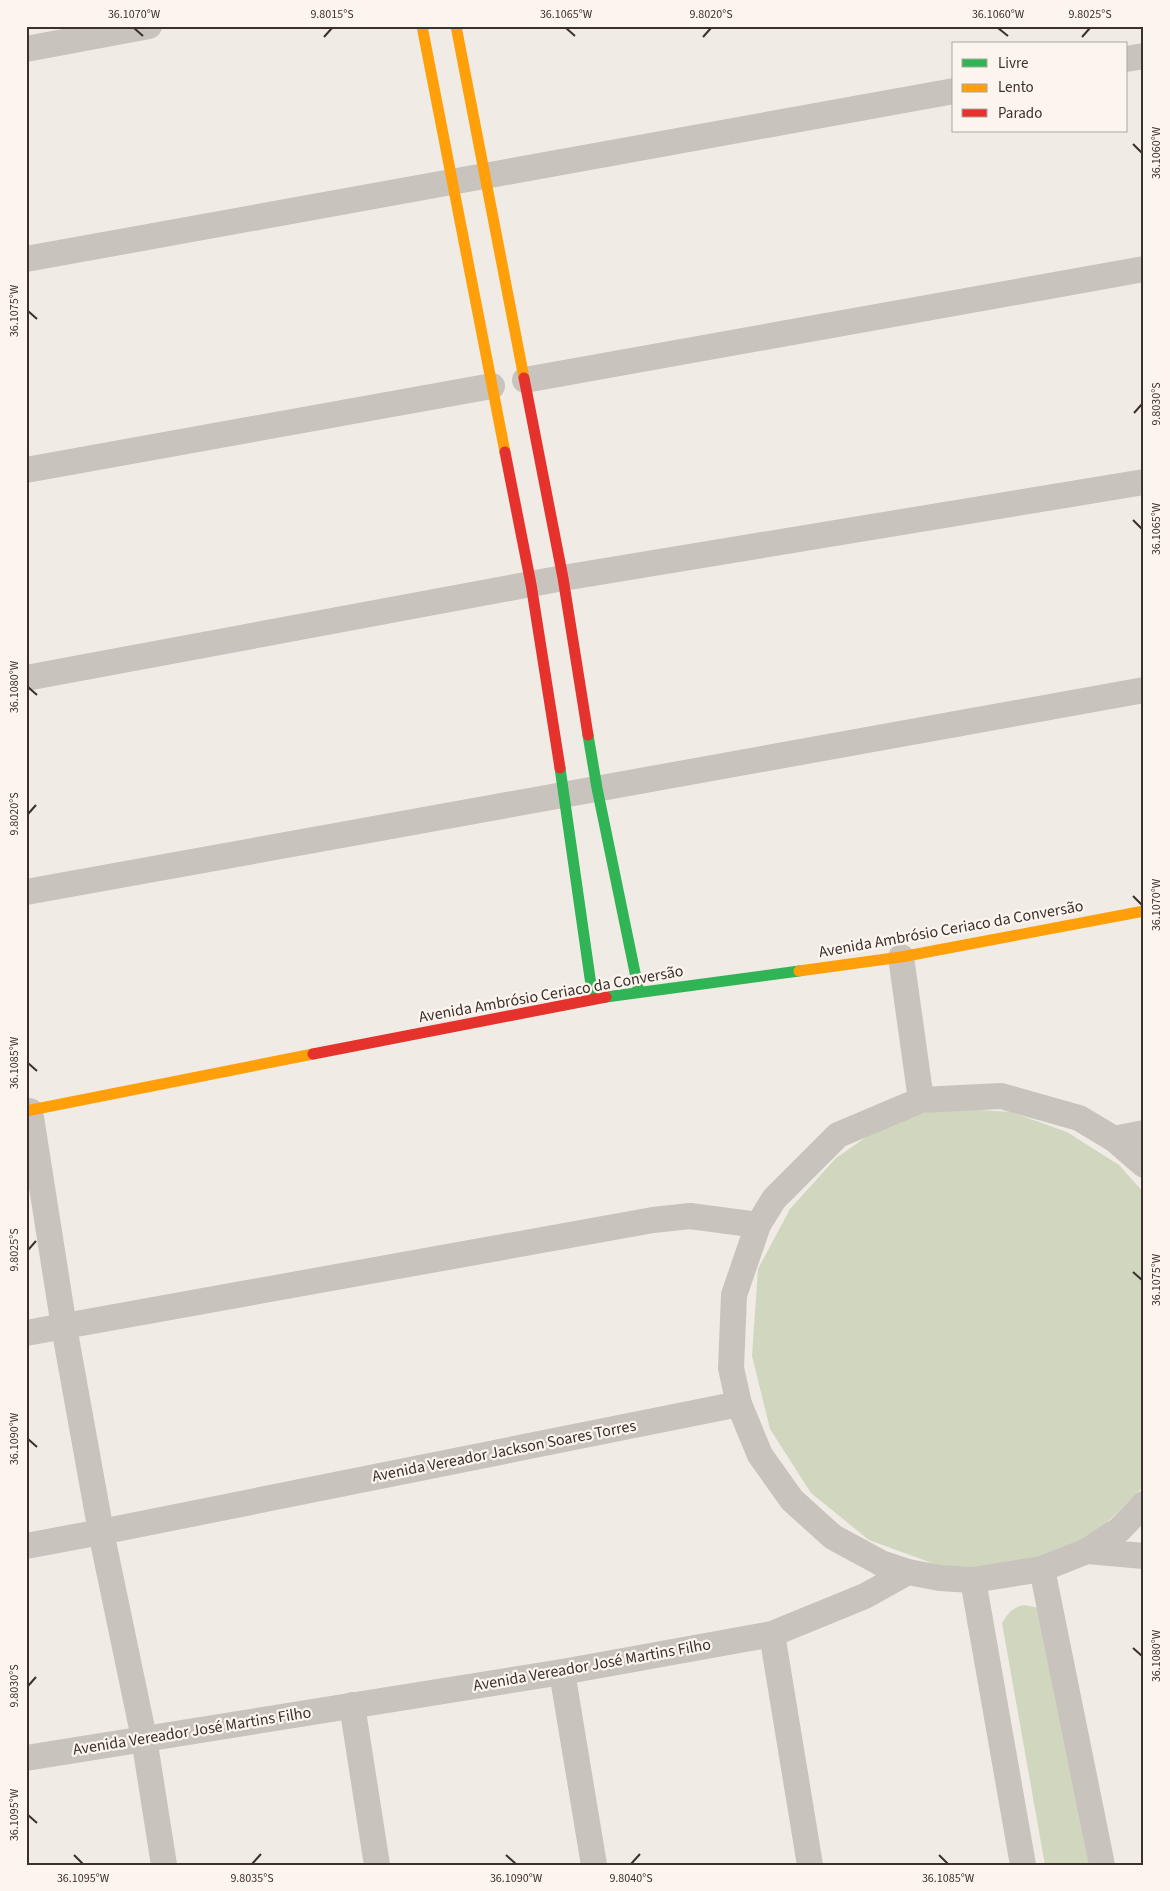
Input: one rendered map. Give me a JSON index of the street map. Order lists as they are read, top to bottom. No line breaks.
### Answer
{"streets":{"street":["Avenida Ambrósio Ceriaco da Conversão","Avenida Vereador Jackson Soares Torres","Avenida Vereador José Martins Filho"]},"legend":["Livre","Lento","Parado"],"coordinates":["36.1070°W","9.8015°S","36.1065°W","9.8020°S","36.1060°W","9.8025°S","36.1075°W","9.8030°S","36.1080°W","36.1085°W","36.1090°W","36.1095°W","9.8035°S","9.8040°S"]}
